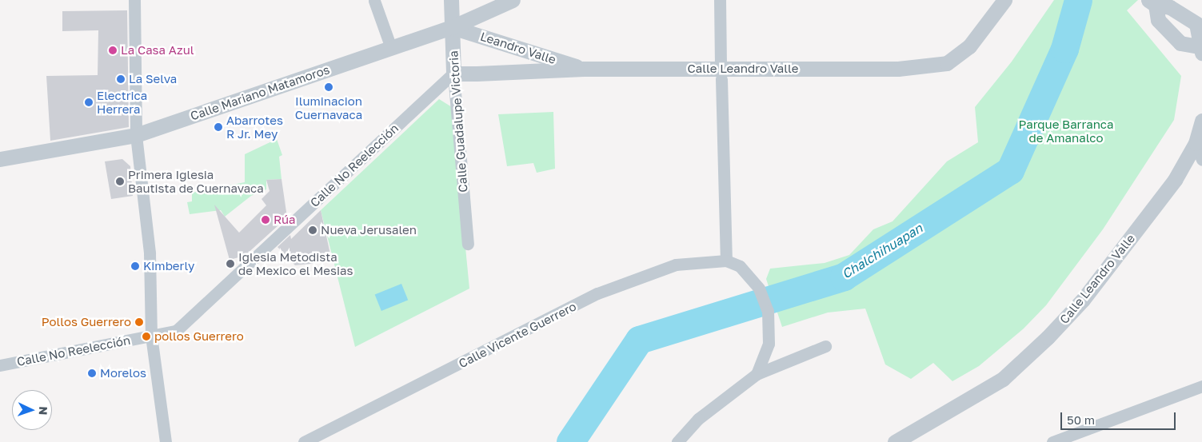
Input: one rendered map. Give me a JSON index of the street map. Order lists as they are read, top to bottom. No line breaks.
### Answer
{"streets":{"street":["Leandro Valle","Calle Leandro Valle","Calle Mariano Matamoros","Calle Guadalupe Victoria","Calle No Reelección","Calle Vicente Guerrero"]},"crossings":[["Leandro Valle","Calle Leandro Valle"],["Leandro Valle","Calle Mariano Matamoros"],["Leandro Valle","Calle Guadalupe Victoria"],["Calle Leandro Valle","Calle Guadalupe Victoria"],["Calle Leandro Valle","Calle No Reelección"],["Calle Mariano Matamoros","Calle Guadalupe Victoria"],["Calle Guadalupe Victoria","Calle No Reelección"]],"water":["Chalchihuapan"],"parks":["Parque Barranca de Amanalco"],"places":["La Casa Azul","La Selva","Iluminacion Cuernavaca","Electrica Herrera","Abarrotes R Jr. Mey","Primera Iglesia Bautista de Cuernavaca","Rúa","Nueva Jerusalen","Iglesia Metodista de Mexico el Mesias","Kimberly","Pollos Guerrero","pollos Guerrero","Morelos"],"scale_bar":"50 m","north":"right"}
